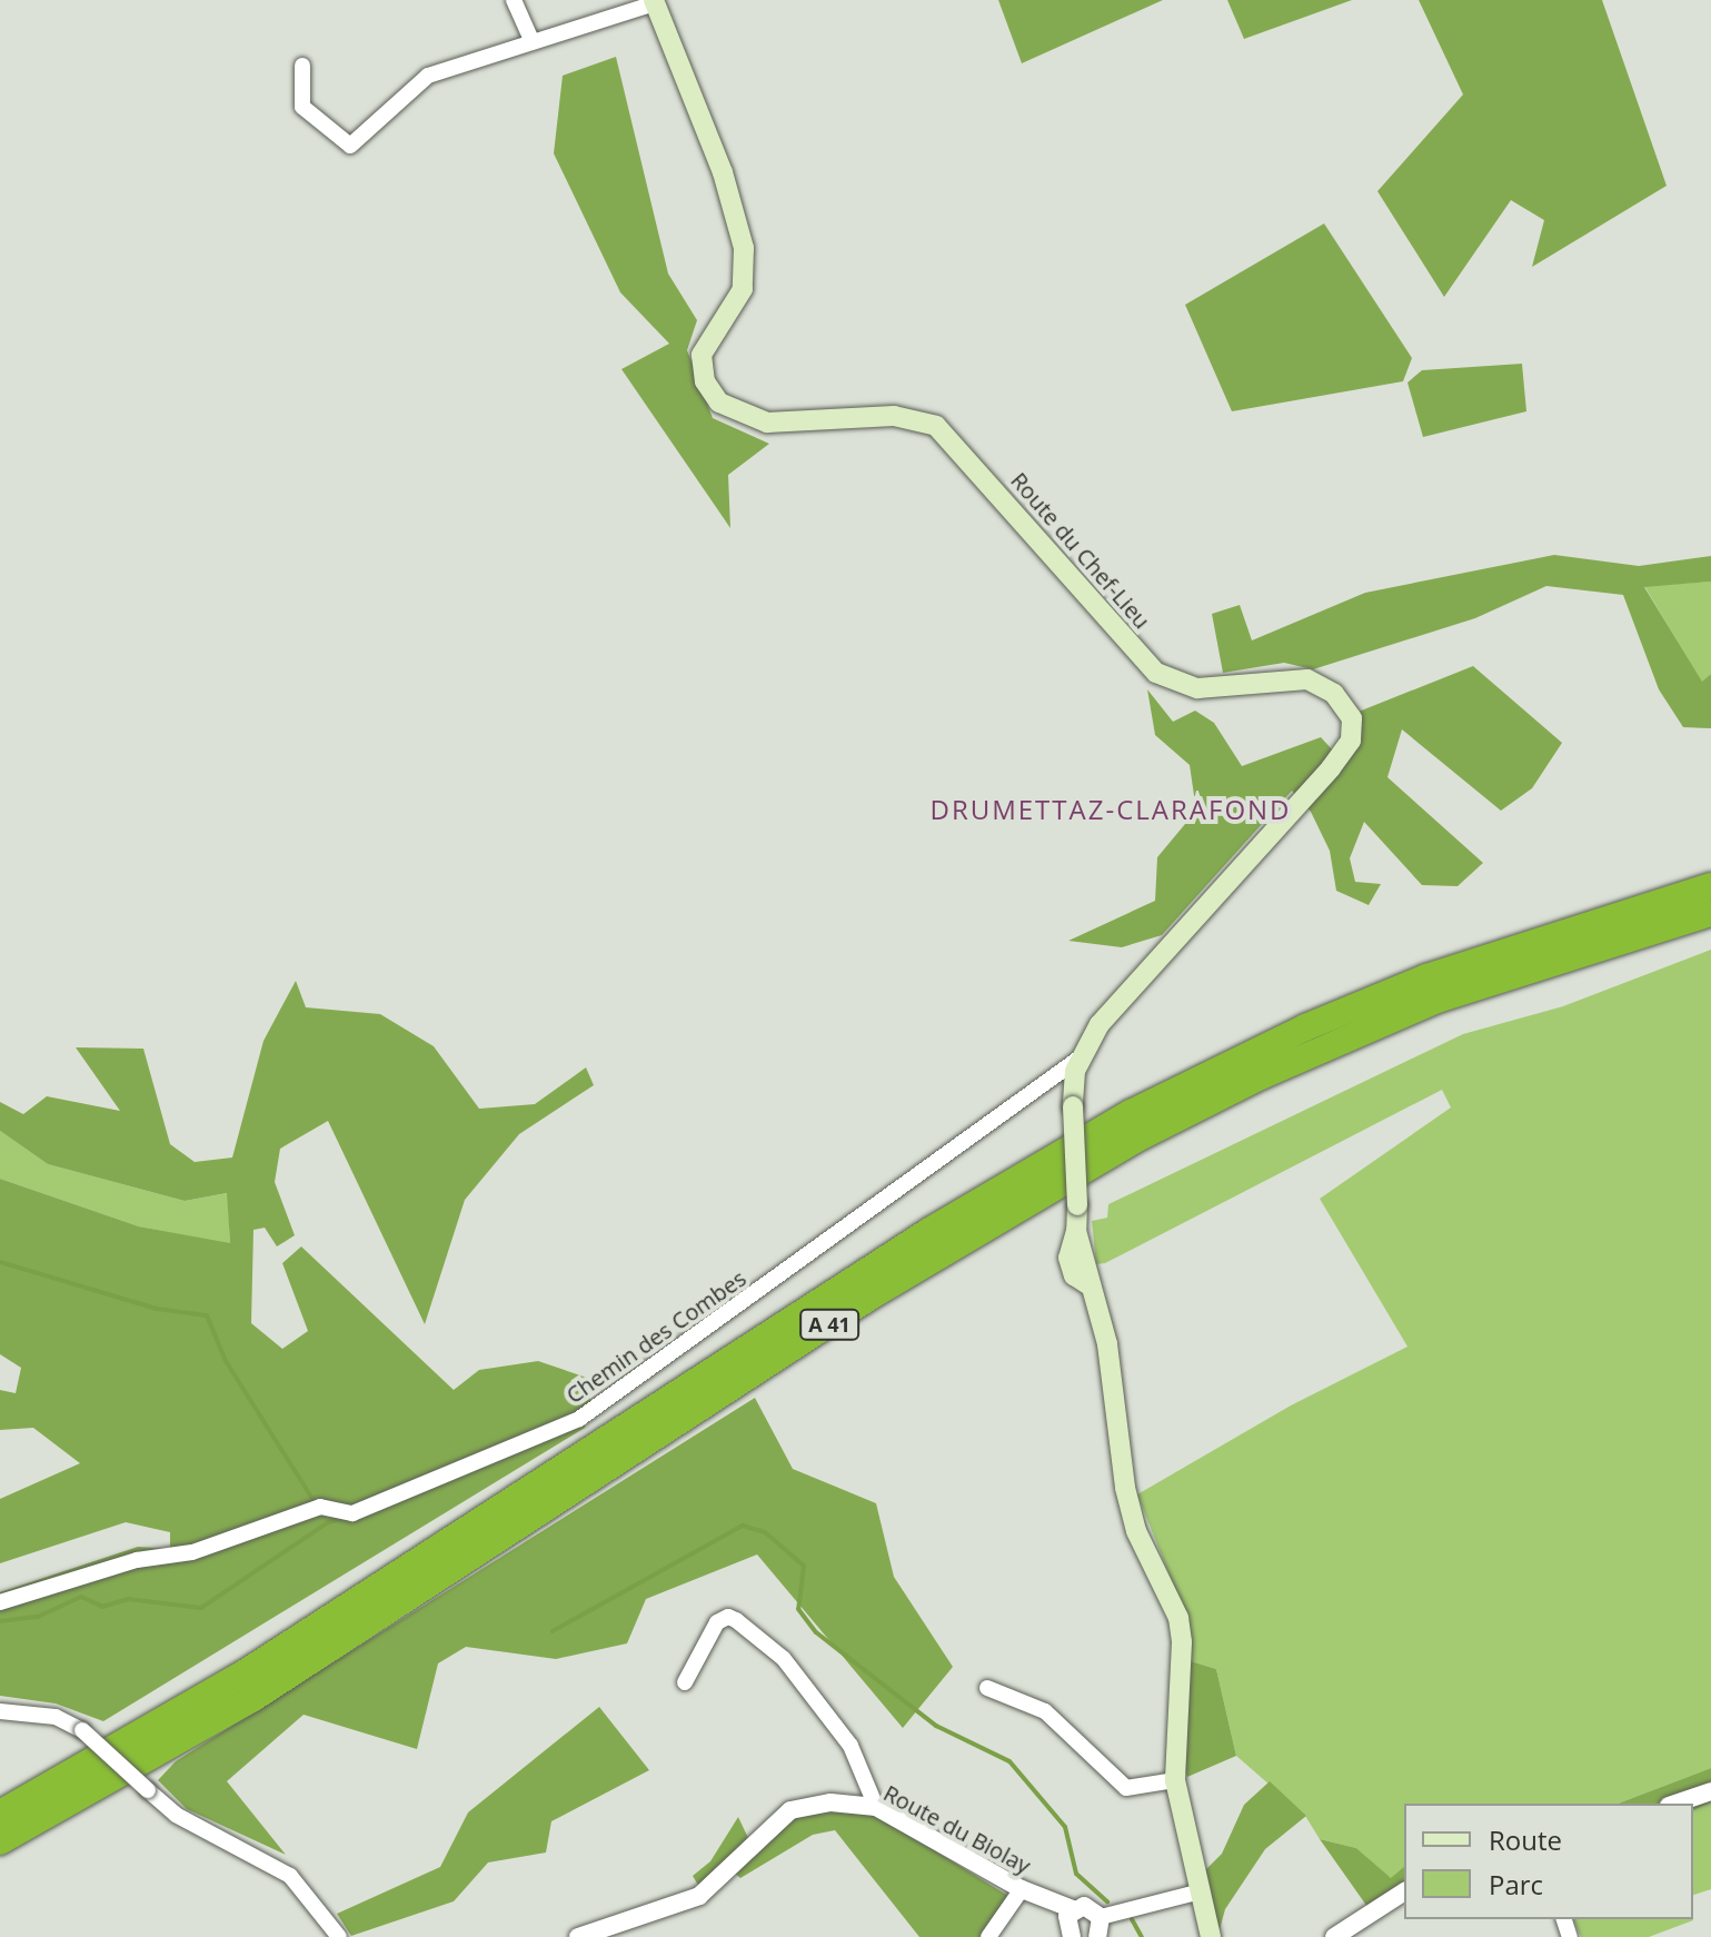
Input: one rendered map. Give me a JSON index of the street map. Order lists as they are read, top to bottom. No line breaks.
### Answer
{"streets":{"highway":["A 41"],"main road":["Route du Chef-Lieu"],"street":["Chemin des Combes","Route du Biolay"]},"crossings":[["Route du Chef-Lieu","Chemin des Combes"]],"districts":["DRUMETTAZ-CLARAFOND"],"legend":["Route","Parc"]}
